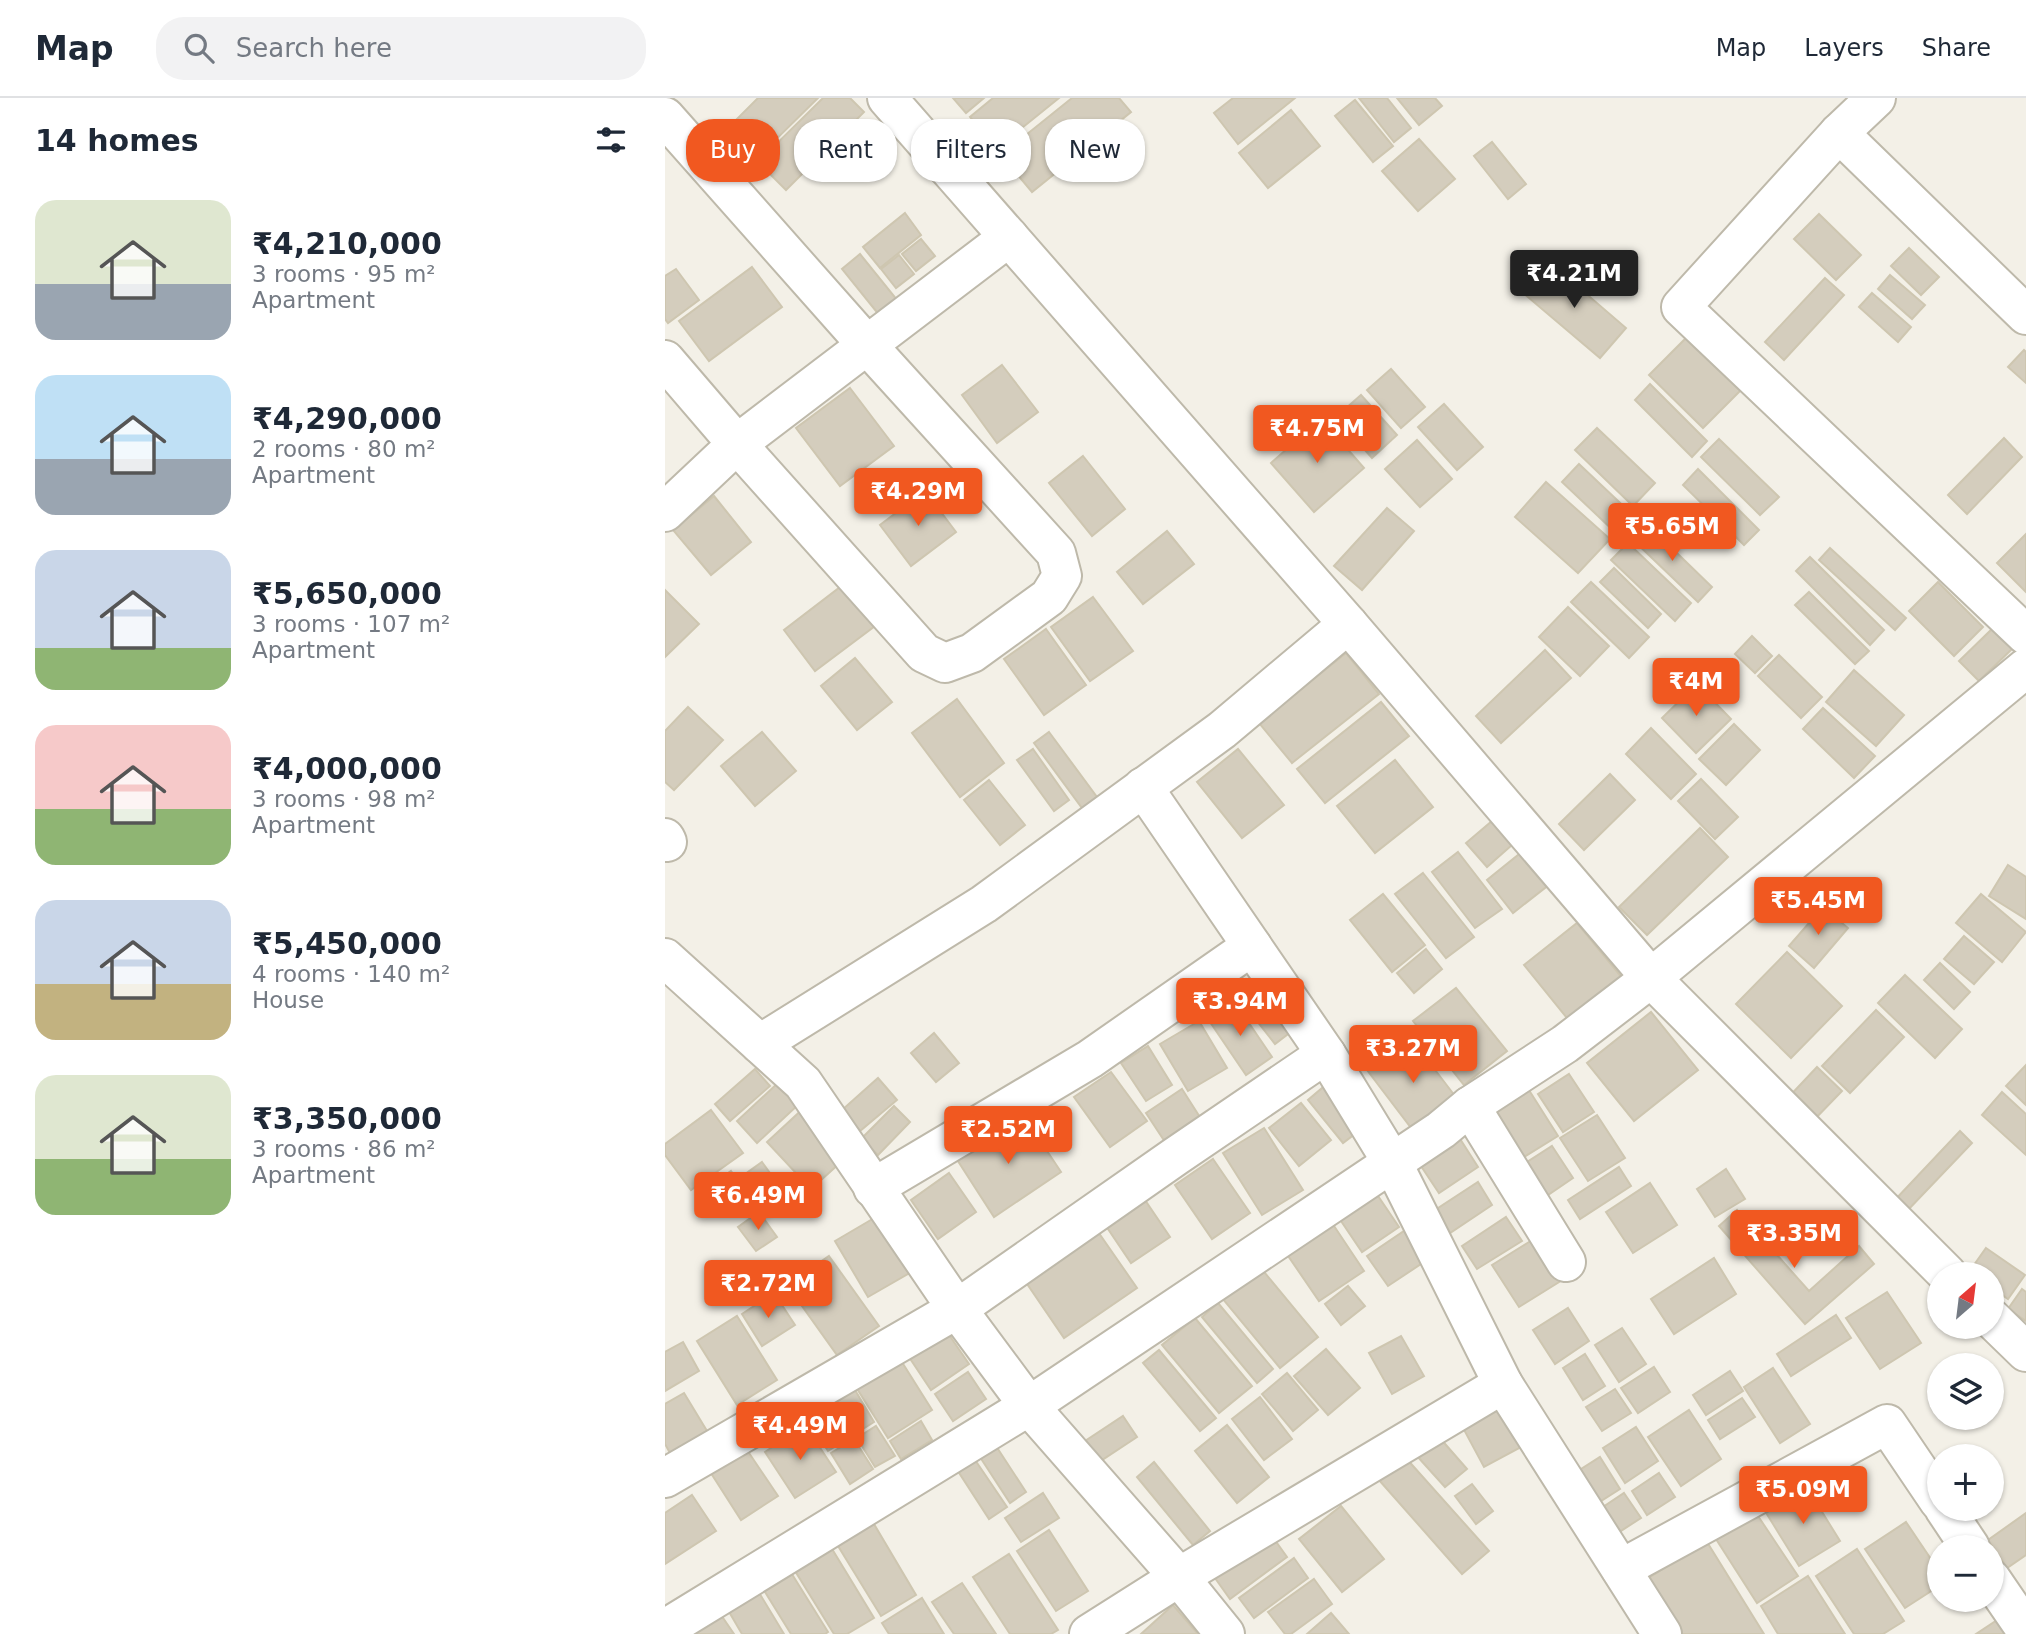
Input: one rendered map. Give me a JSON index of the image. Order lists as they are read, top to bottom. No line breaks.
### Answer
{"north":"top right","page":{"header":"Map","search":"Search here","nav":["Map","Layers","Share"],"heading":"14 homes","chip":["Buy","Rent","Filters","New"],"list":[{"name":"₹4,210,000","note":"3 rooms · 95 m² · Apartment"},{"name":"₹4,290,000","note":"2 rooms · 80 m² · Apartment"},{"name":"₹5,650,000","note":"3 rooms · 107 m² · Apartment"},{"name":"₹4,000,000","note":"3 rooms · 98 m² · Apartment"},{"name":"₹5,450,000","note":"4 rooms · 140 m² · House"},{"name":"₹3,350,000","note":"3 rooms · 86 m² · Apartment"}],"price":["₹4.21M","₹4.75M","₹4.29M","₹5.65M","₹4M","₹5.45M","₹3.94M","₹3.27M","₹2.52M","₹6.49M","₹3.35M","₹2.72M","₹4.49M","₹5.09M"],"map_buttons":["+","−"]}}
